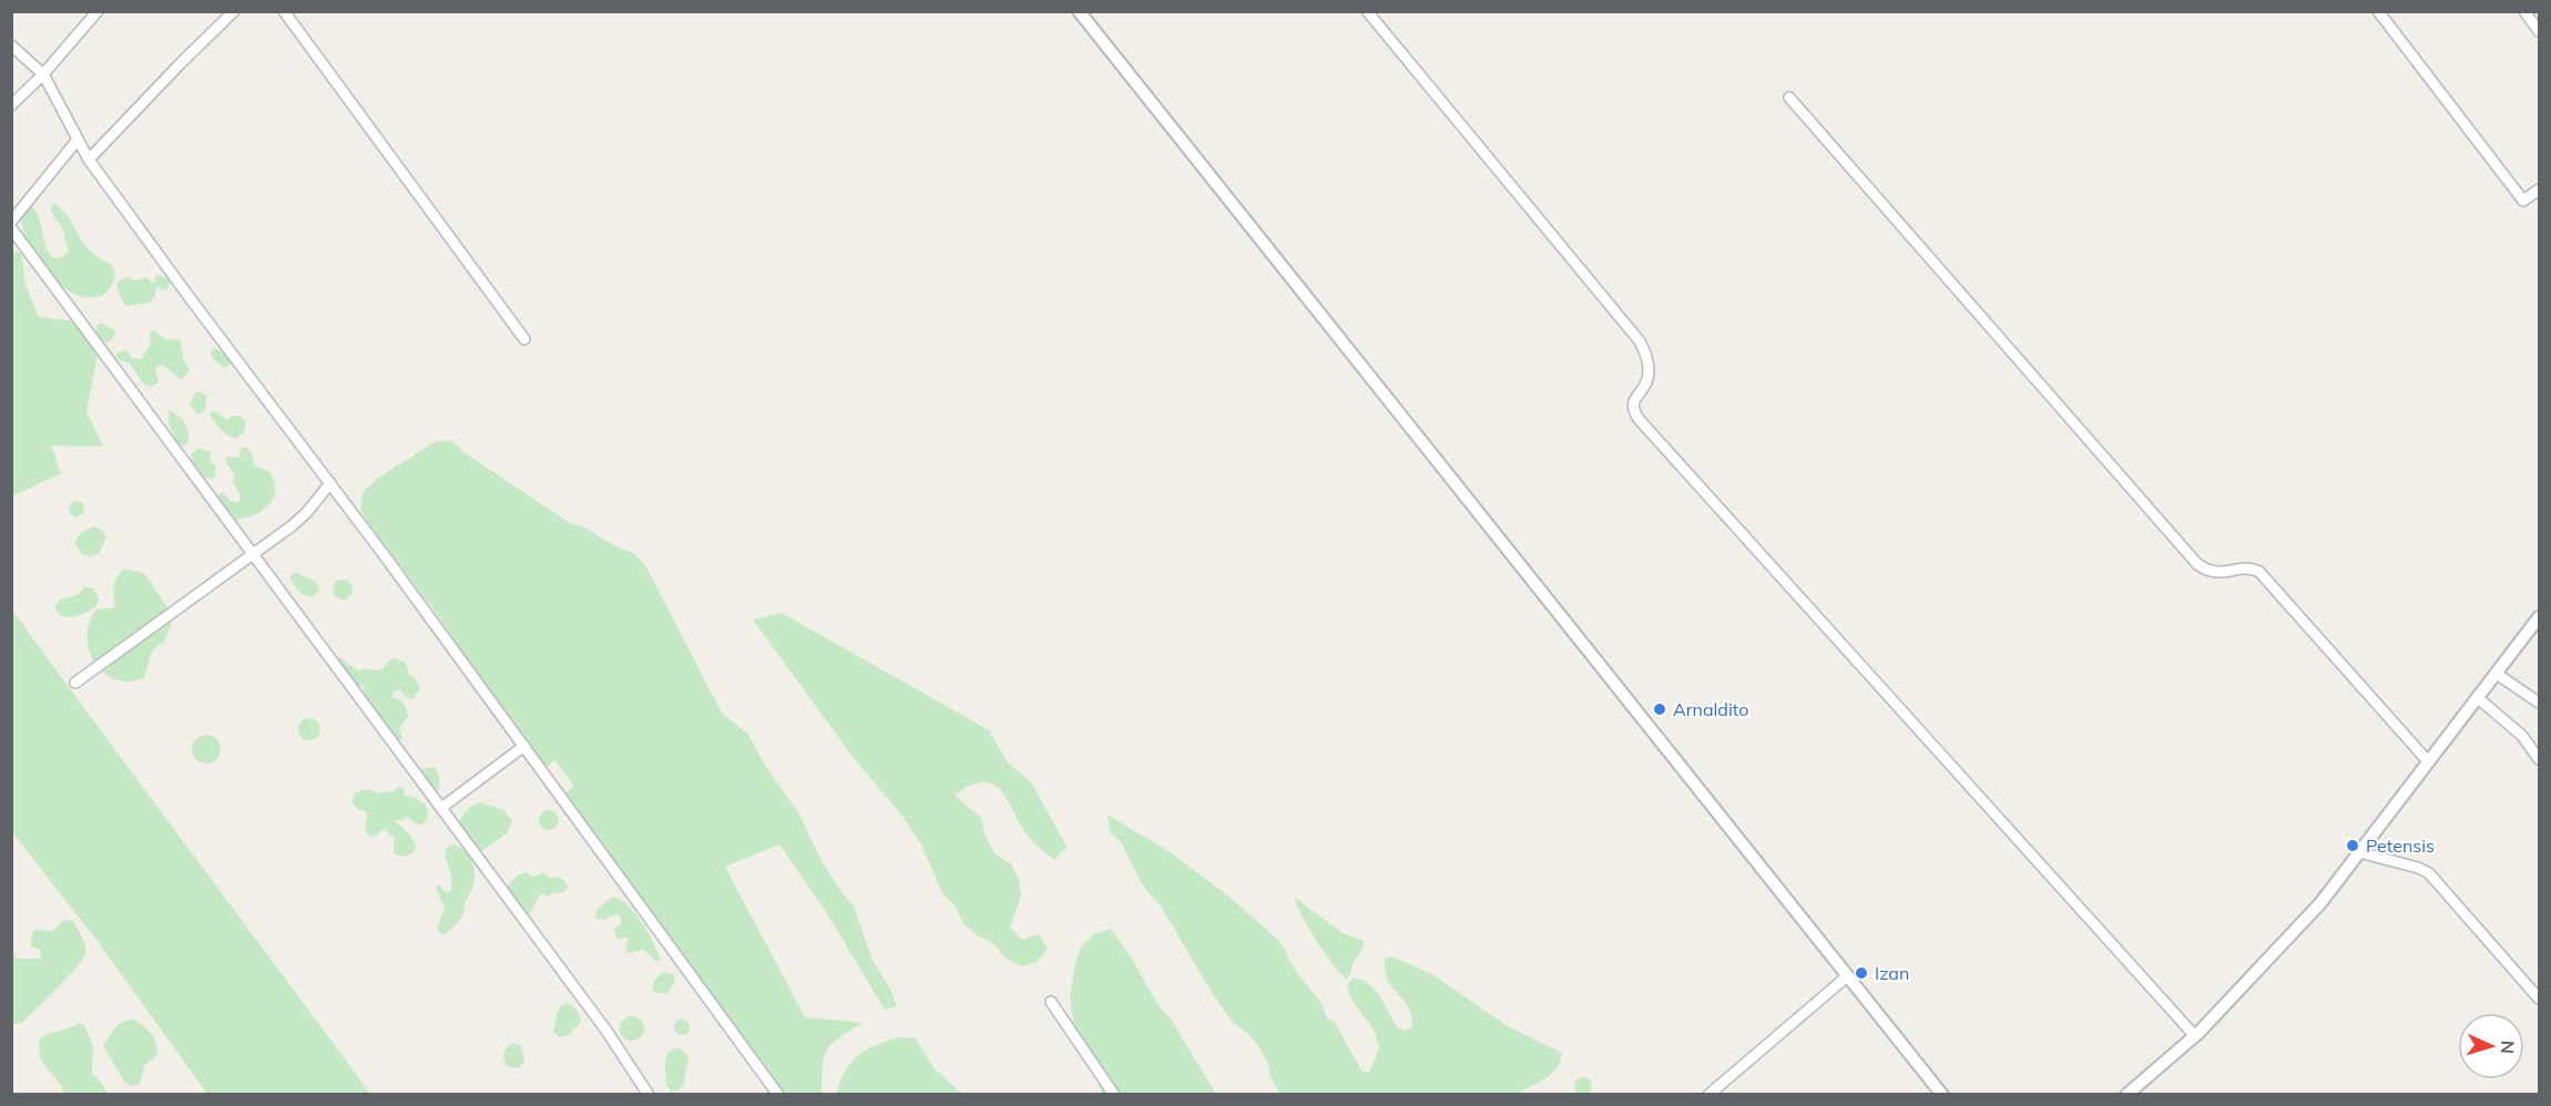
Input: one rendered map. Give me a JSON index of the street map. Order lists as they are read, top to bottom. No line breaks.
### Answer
{"places":["Arnaldito","Petensis","Izan"],"north":"right"}
